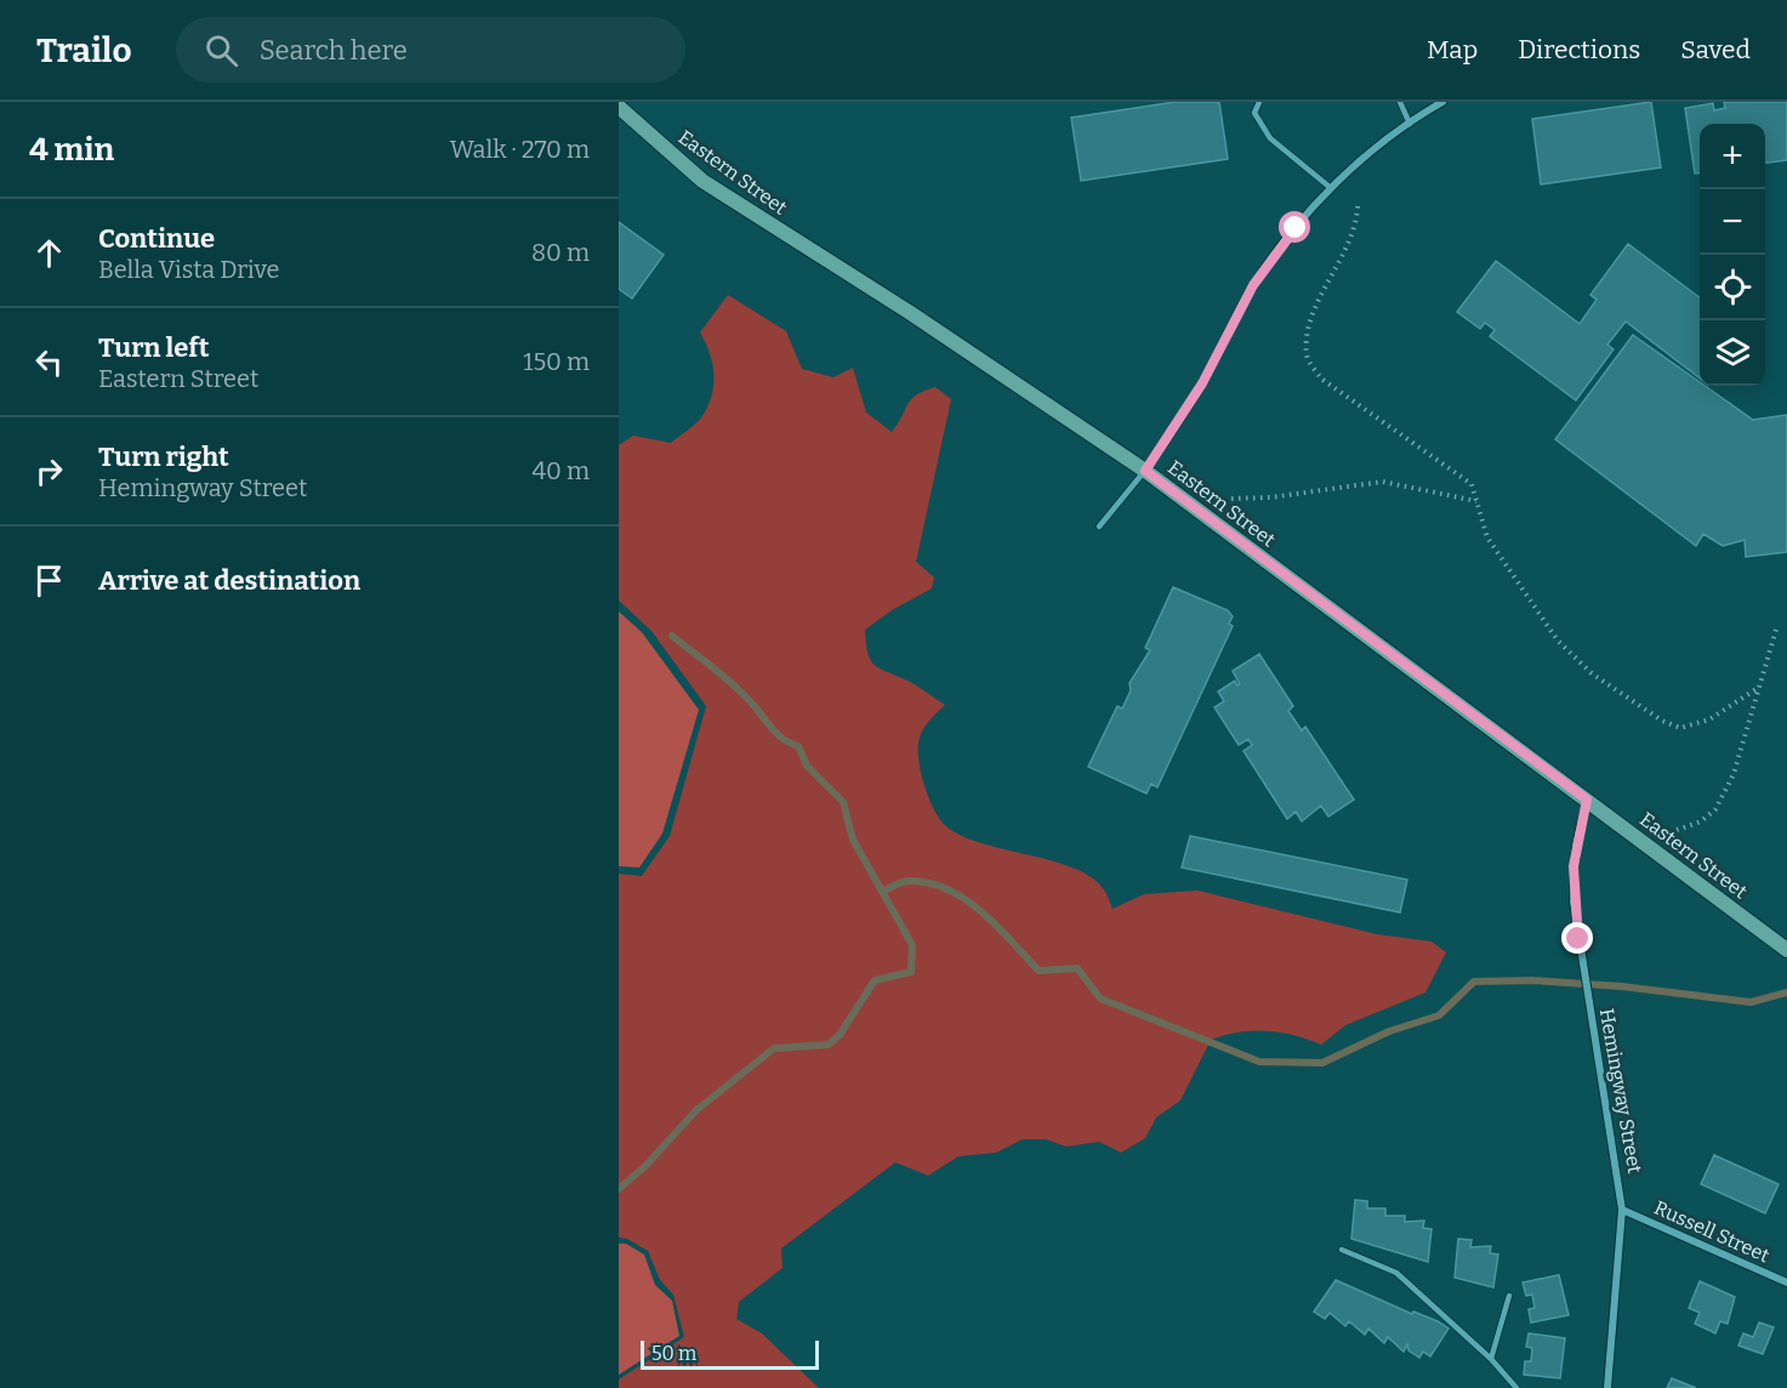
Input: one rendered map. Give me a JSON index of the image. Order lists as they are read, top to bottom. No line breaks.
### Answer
{"streets":{"street":["Eastern Street","Hemingway Street","Russell Street"]},"crossings":[["Eastern Street","Hemingway Street"],["Hemingway Street","Russell Street"]],"scale_bar":"50 m","page":{"header":"Trailo","search":"Search here","nav":["Map","Directions","Saved"],"heading":["4 min","Walk · 270 m"],"map_buttons":["+","−"],"list":[["Continue","Bella Vista Drive","80 m"],["Turn left","Eastern Street","150 m"],["Turn right","Hemingway Street","40 m"],"Arrive at destination"],"scale":"50 m"}}
